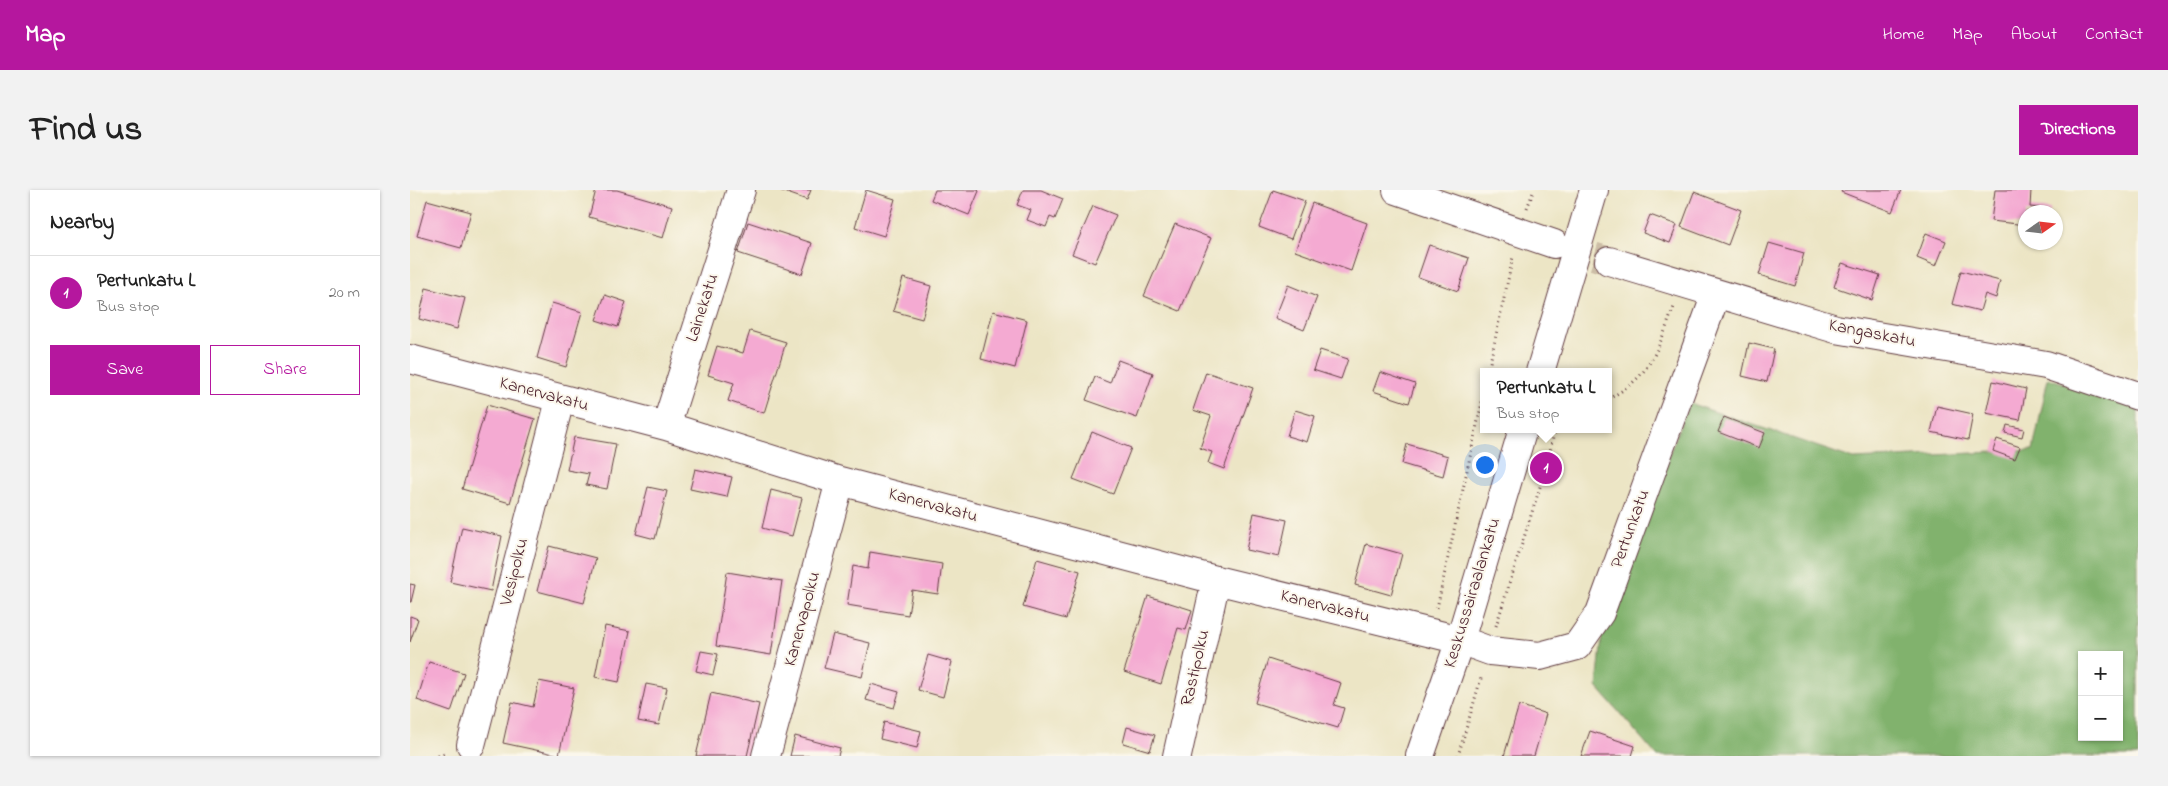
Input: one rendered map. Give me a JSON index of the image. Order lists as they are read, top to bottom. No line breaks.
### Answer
{"streets":{"street":["Lainekatu","Kangaskatu","Kanervakatu","Pertunkatu","Vesipolku","Keskussairaalankatu","Kanervapolku","Rastipolku"]},"crossings":[["Lainekatu","Kanervakatu"],["Kangaskatu","Pertunkatu"],["Kanervakatu","Pertunkatu"],["Kanervakatu","Vesipolku"],["Kanervakatu","Keskussairaalankatu"],["Kanervakatu","Kanervapolku"],["Kanervakatu","Rastipolku"],["Pertunkatu","Keskussairaalankatu"]],"north":"right","page":{"header":"Map","nav":["Home","Map","About","Contact"],"title":"Find us","buttons":["Directions",["Save","Share"]],"heading":"Nearby","list":[{"mark":"1","name":"Pertunkatu L","note":"Bus stop","value":"20 m"}],"popup":["Pertunkatu L","Bus stop"],"pins":"1","map_buttons":["+","−"]}}
